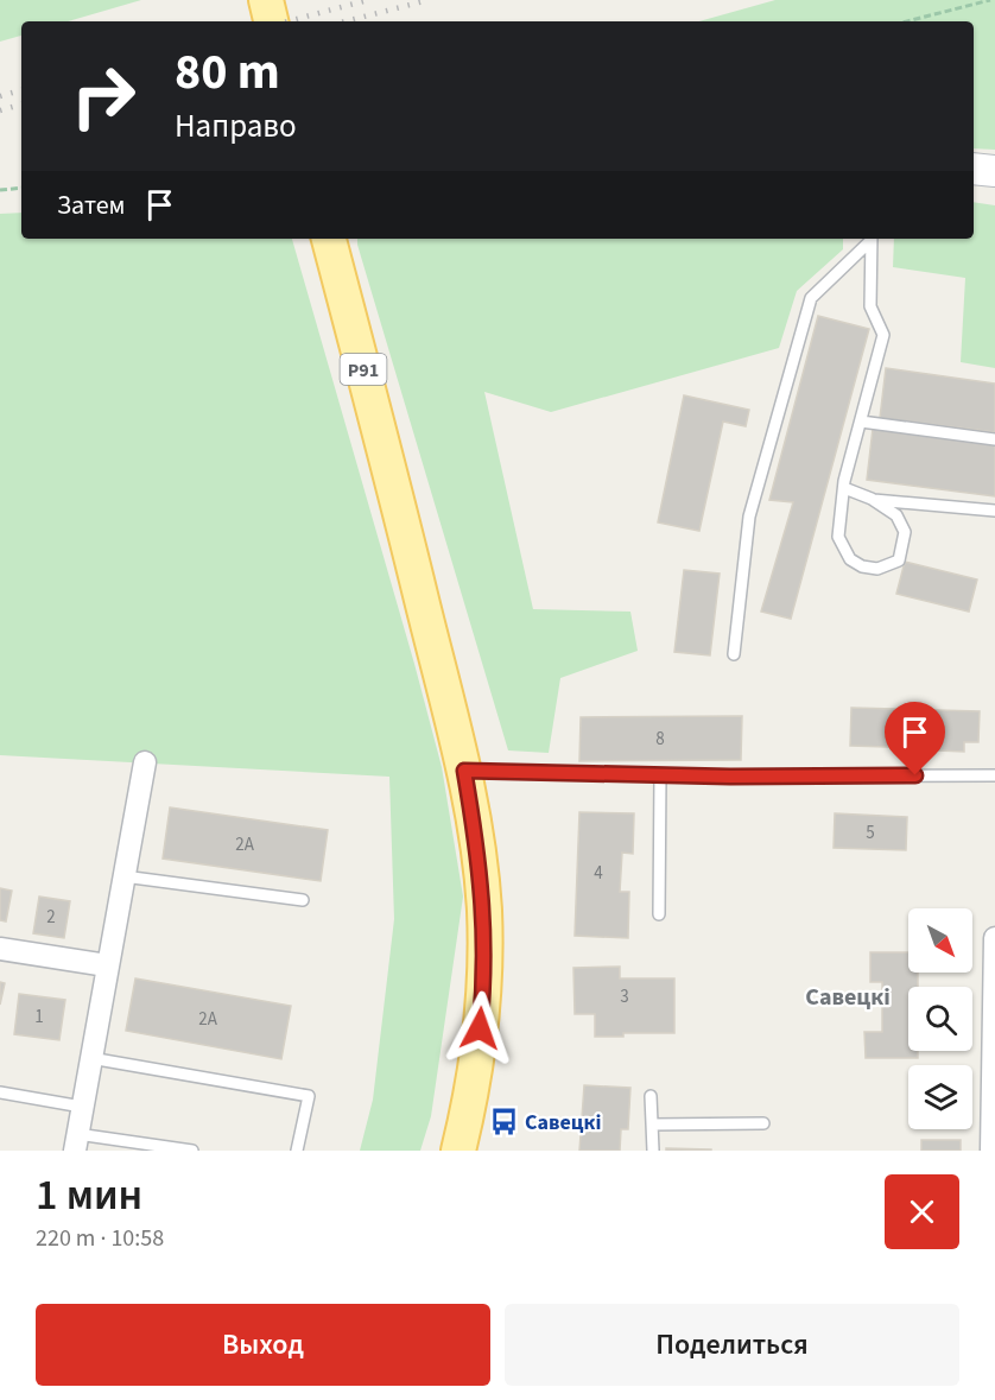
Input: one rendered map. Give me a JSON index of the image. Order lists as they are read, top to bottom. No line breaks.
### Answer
{"streets":{"main road":["Р91"]},"districts":["Савецкі"],"places":{"bus stop":["Савецкі"]},"house_numbers":["8","5","2А","4","2","3","1","2А"],"north":"bottom right","page":{"turn":["80 m","Направо"],"then":"Затем","heading":["1 мин","220 m · 10:58"],"buttons":["Выход","Поделиться"]}}
